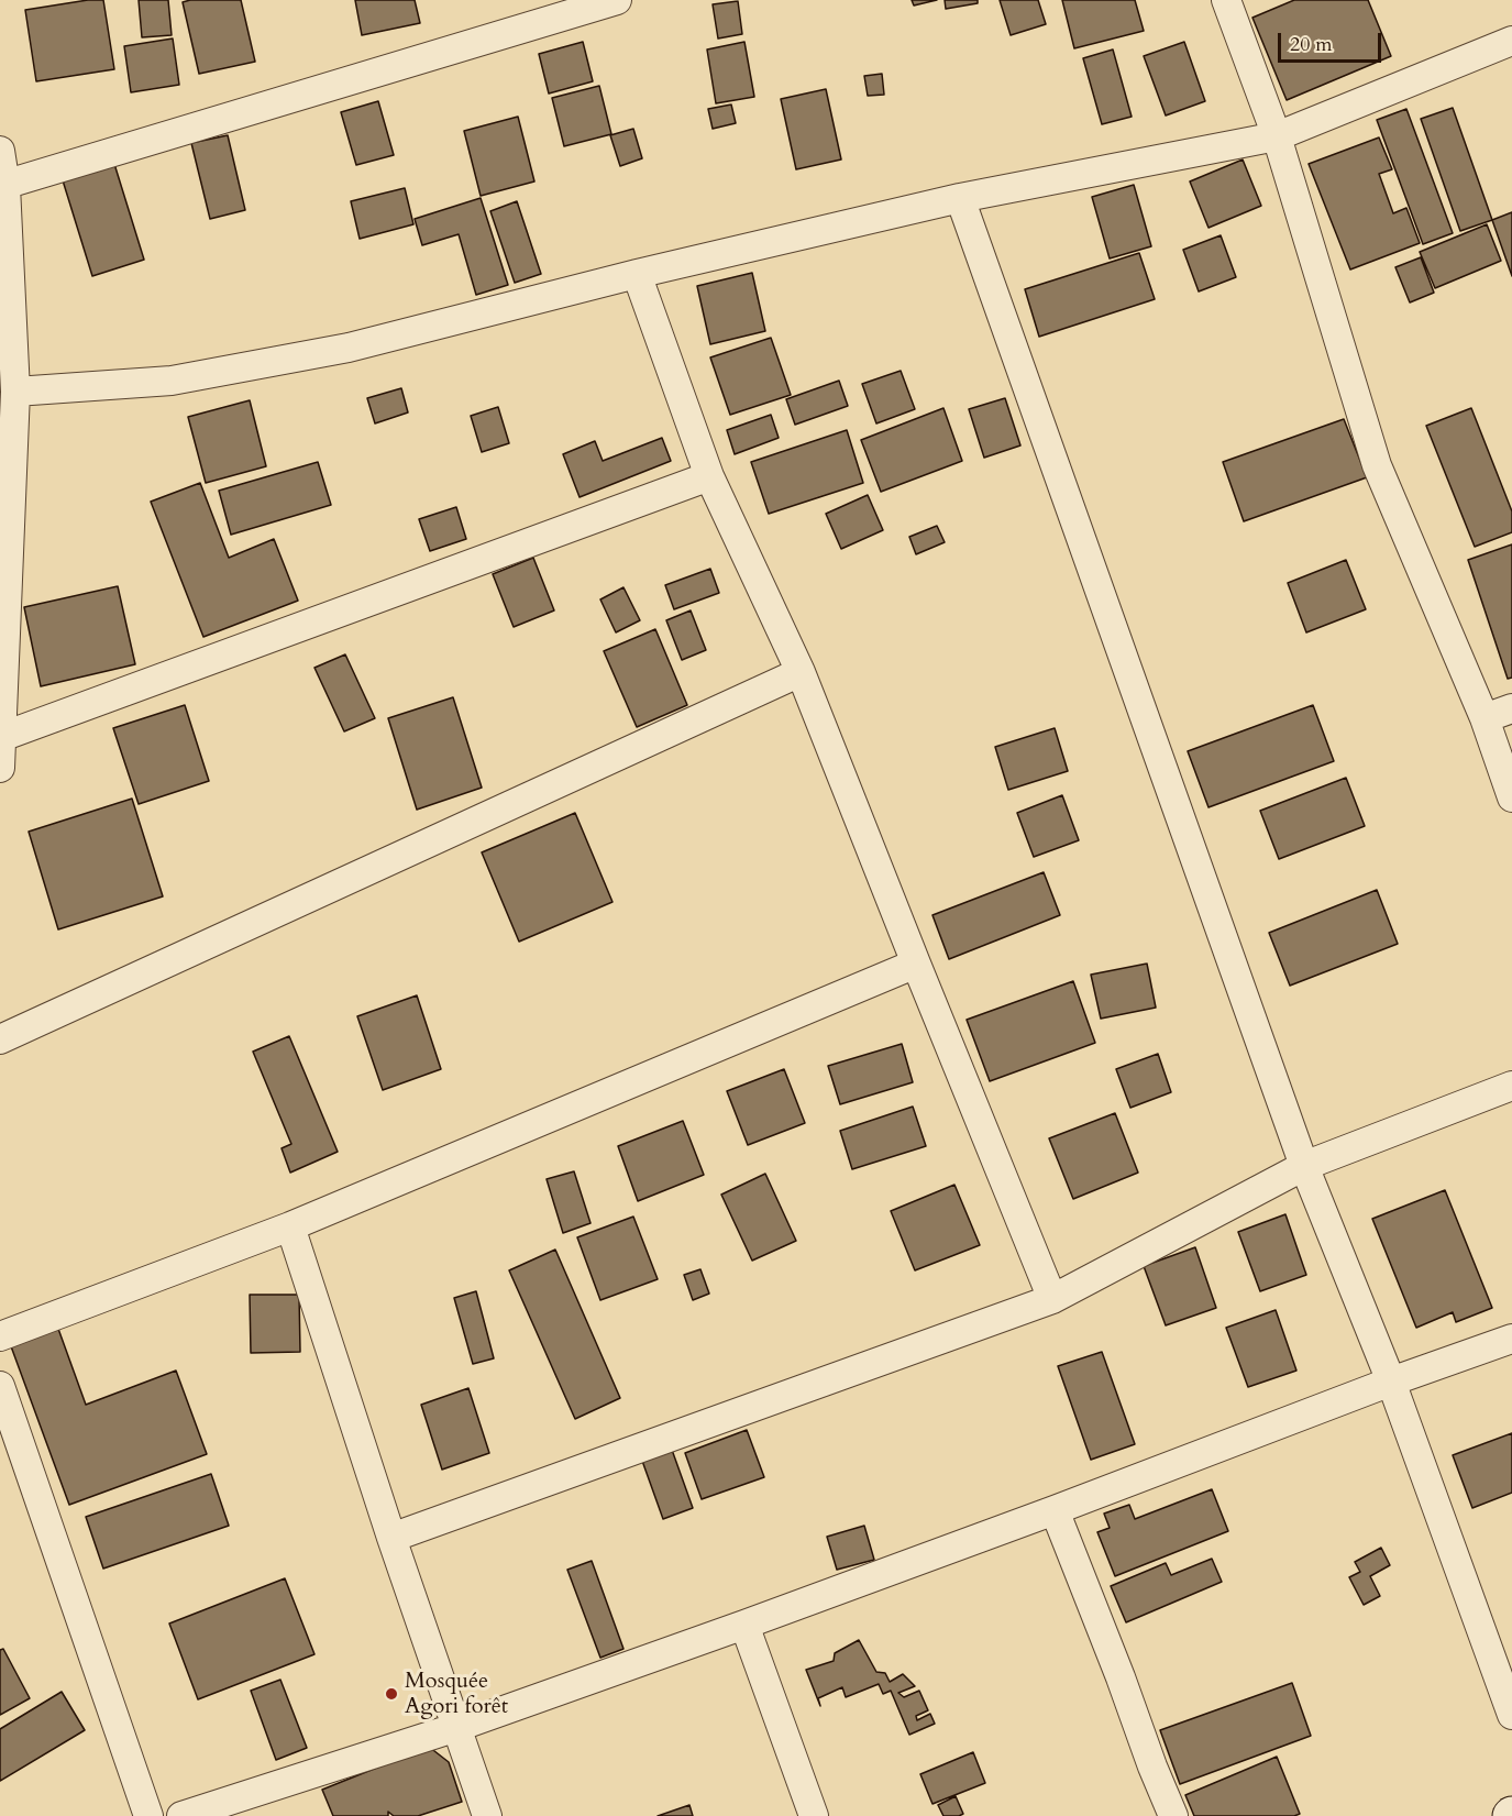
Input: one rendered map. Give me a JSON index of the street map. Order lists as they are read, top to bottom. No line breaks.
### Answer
{"places":["Mosquée Agori forêt"],"scale_bar":"20 m"}
